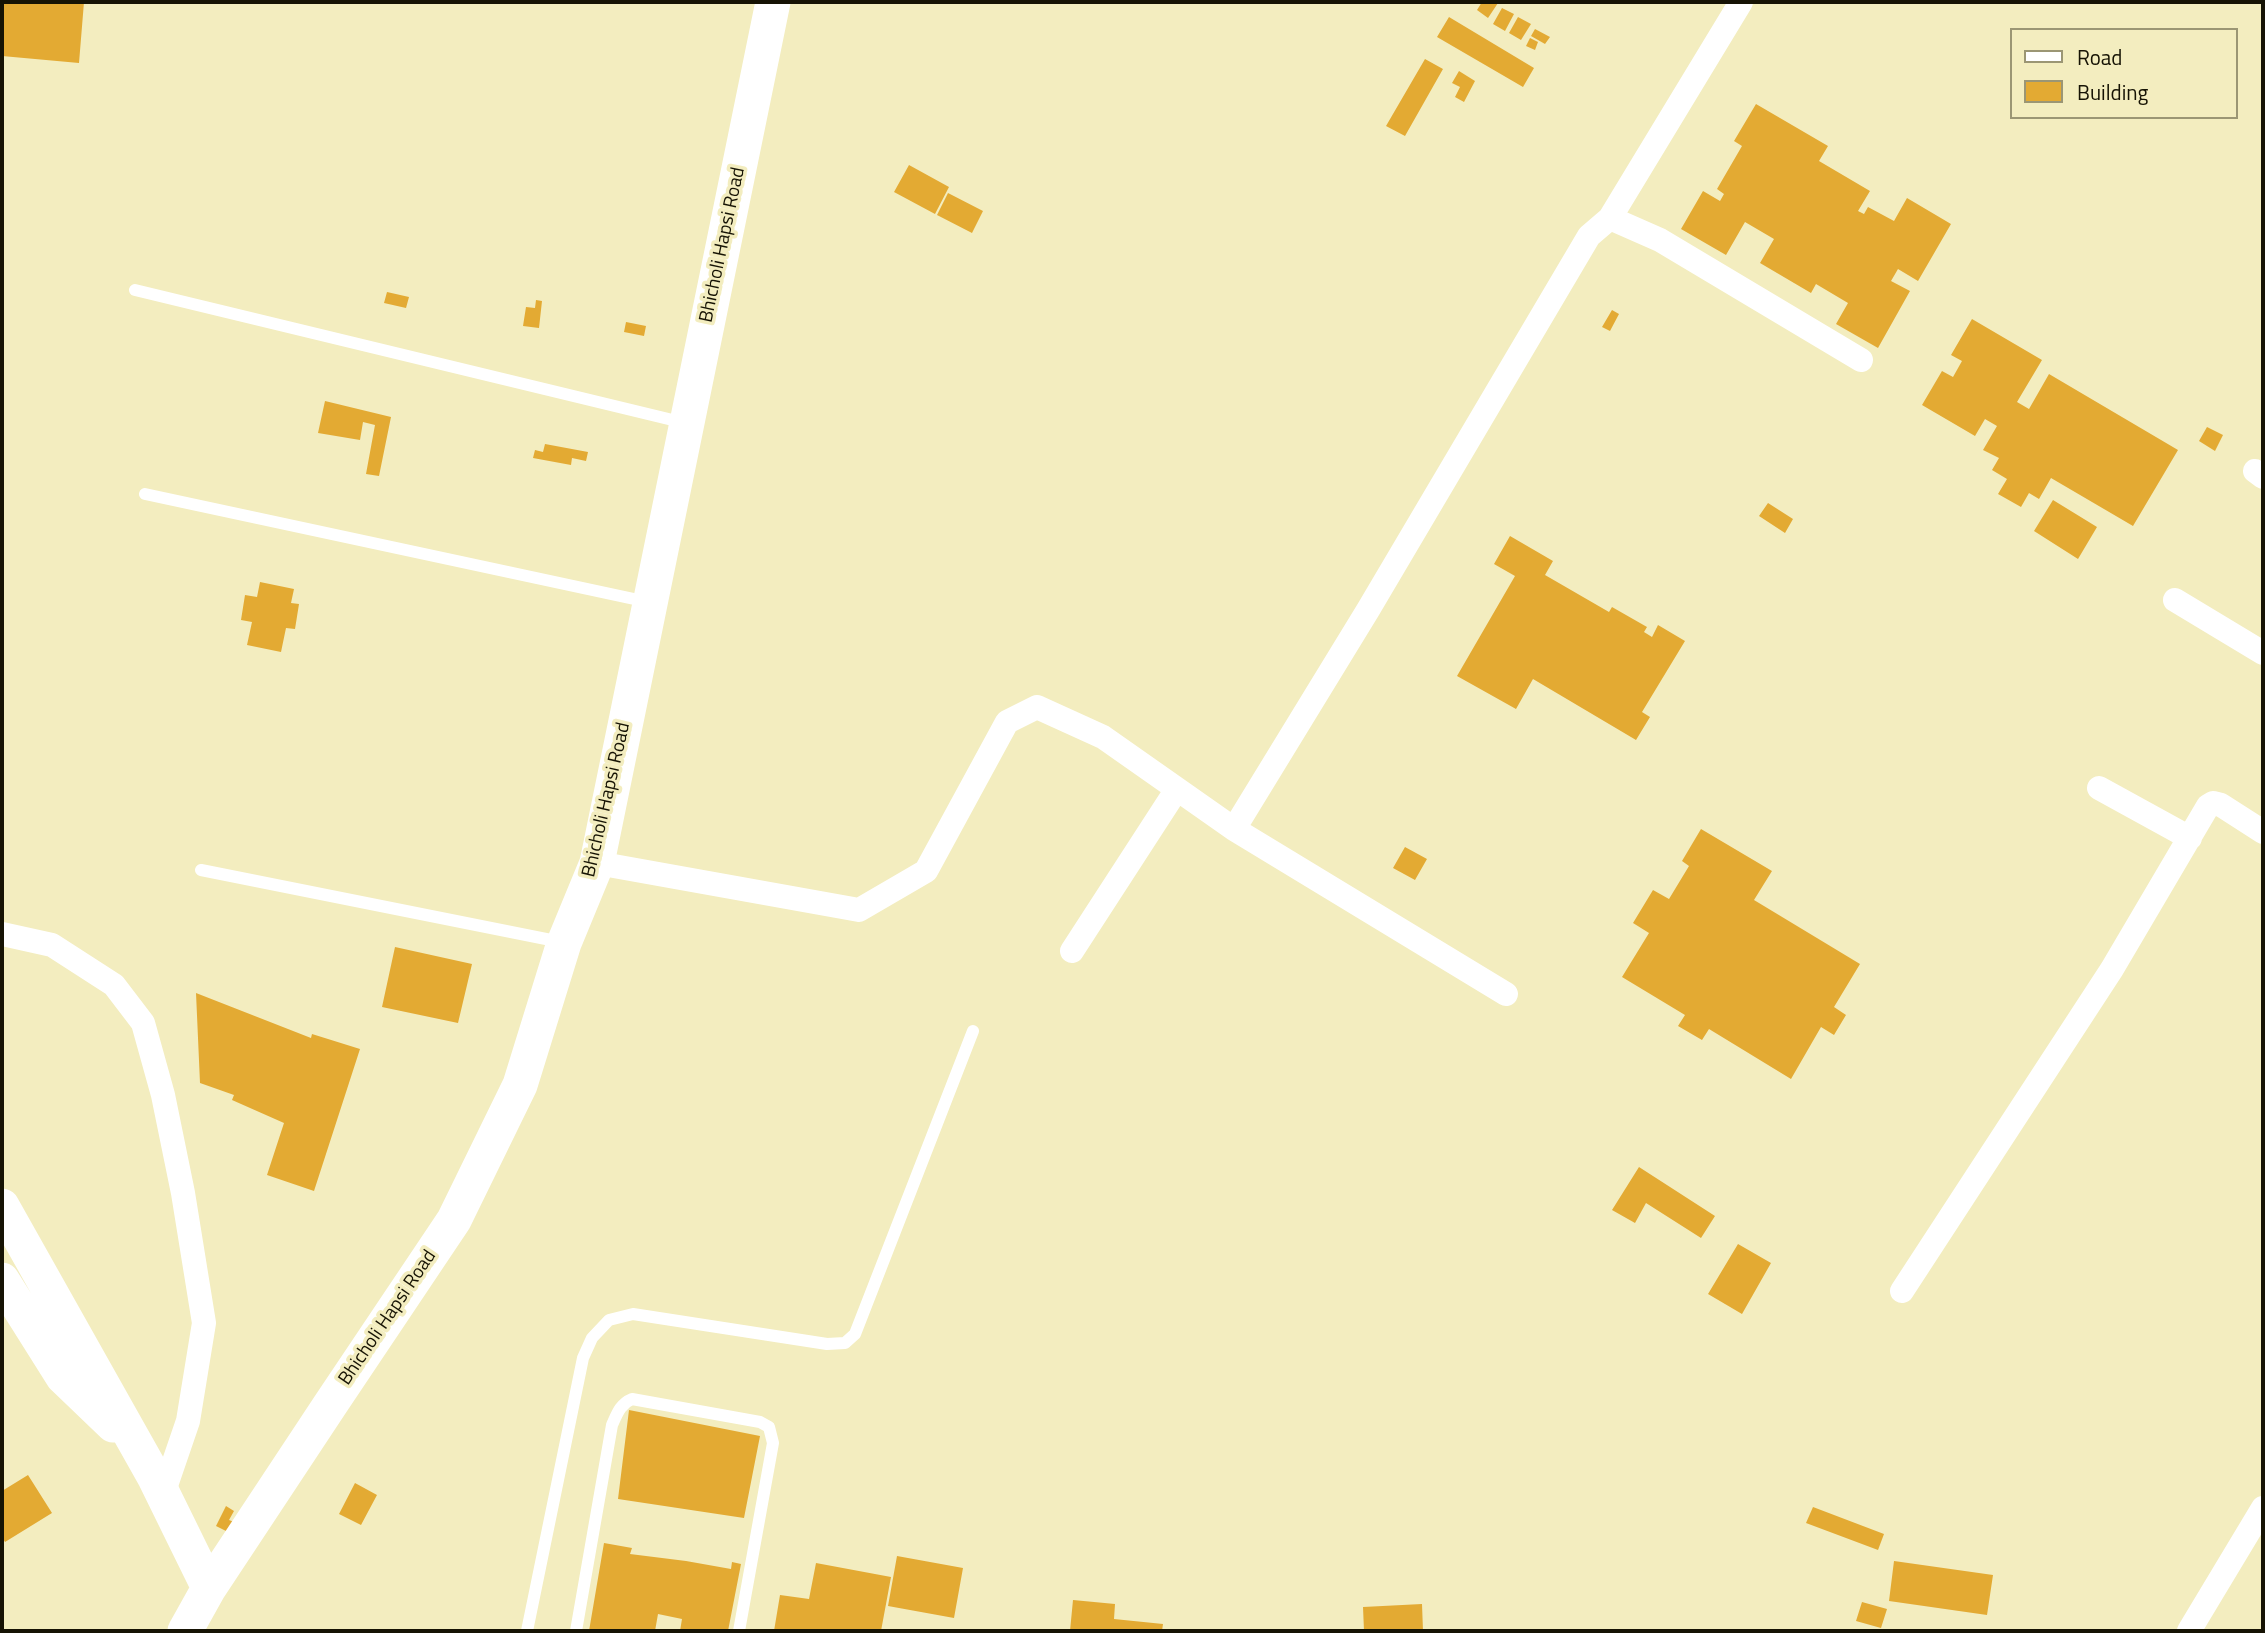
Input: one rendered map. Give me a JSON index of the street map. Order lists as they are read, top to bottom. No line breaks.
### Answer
{"streets":{"street":["Bhicholi Hapsi Road"]},"legend":["Road","Building"]}
